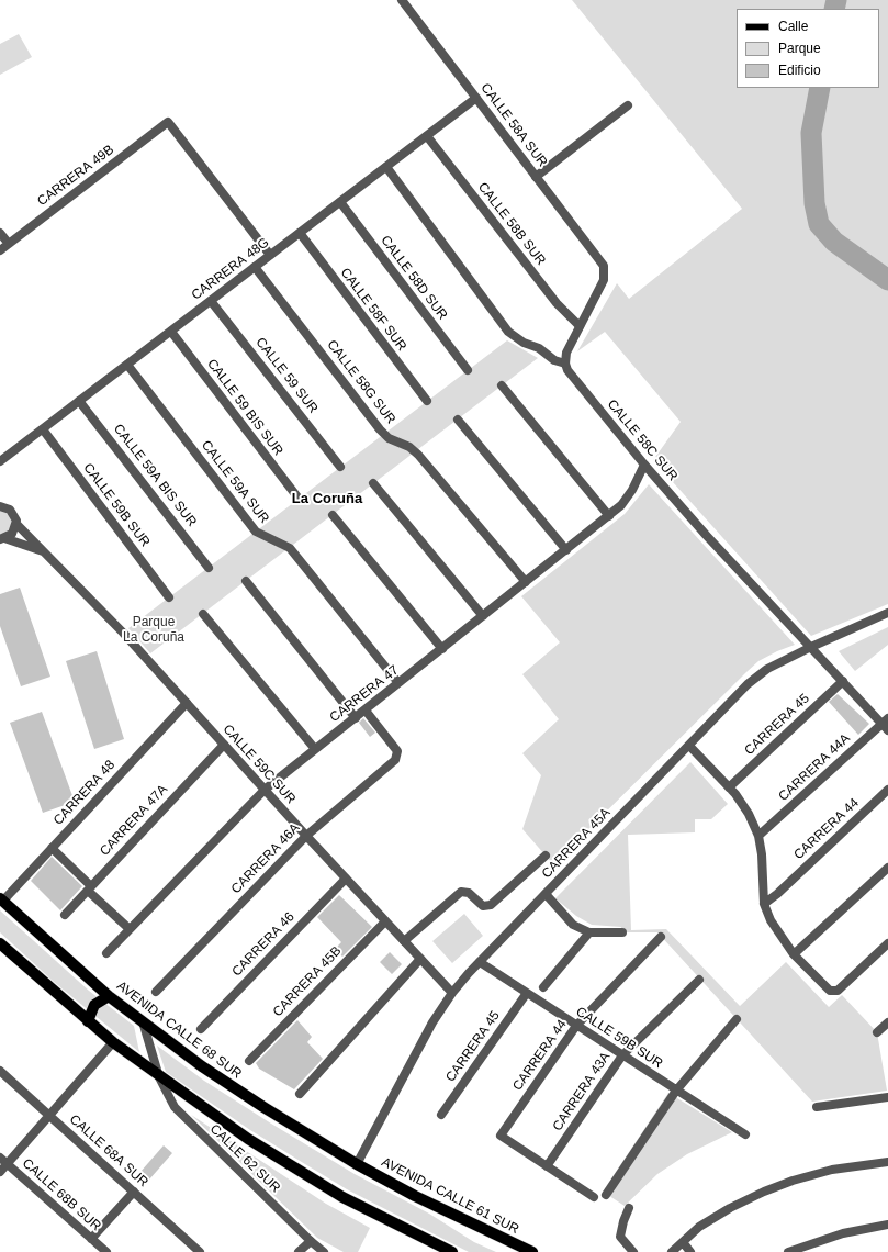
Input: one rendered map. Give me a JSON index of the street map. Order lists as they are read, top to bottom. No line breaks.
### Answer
{"streets":{"main road":["AVENIDA CALLE 68 SUR","AVENIDA CALLE 61 SUR"],"street":["CALLE 58A SUR","CARRERA 49B","CALLE 58B SUR","CARRERA 48G","CALLE 58D SUR","CALLE 58F SUR","CALLE 59 SUR","CALLE 58G SUR","CALLE 59 BIS SUR","CALLE 58C SUR","CALLE 59A BIS SUR","CALLE 59A SUR","CALLE 59B SUR","CARRERA 47","CARRERA 45","CALLE 59C SUR","CARRERA 44A","CARRERA 48","CARRERA 47A","CARRERA 44","CARRERA 45A","CARRERA 46A","CARRERA 46","CARRERA 45B","CARRERA 43A","CALLE 68A SUR","CALLE 62 SUR","CALLE 68B SUR"]},"crossings":[["CALLE 58A SUR","CALLE 58B SUR"],["CALLE 58A SUR","CARRERA 48G"],["CARRERA 49B","CARRERA 48G"],["CALLE 58B SUR","CARRERA 48G"],["CARRERA 48G","CALLE 58D SUR"],["CARRERA 48G","CALLE 58F SUR"],["CARRERA 48G","CALLE 59 SUR"],["CARRERA 48G","CALLE 58G SUR"],["CARRERA 48G","CALLE 59 BIS SUR"],["CARRERA 48G","CALLE 58C SUR"],["CARRERA 48G","CALLE 59A BIS SUR"],["CARRERA 48G","CALLE 59A SUR"],["CARRERA 48G","CALLE 59B SUR"],["CALLE 58G SUR","CARRERA 47"],["CALLE 58C SUR","CARRERA 47"],["CALLE 58C SUR","CARRERA 45"],["CALLE 58C SUR","CARRERA 44A"],["CALLE 58C SUR","CARRERA 45A"],["CALLE 59A SUR","CARRERA 47"],["CALLE 59B SUR","CARRERA 45"],["CALLE 59B SUR","CARRERA 44"],["CALLE 59B SUR","CARRERA 45A"],["CALLE 59B SUR","CARRERA 43A"],["CARRERA 47","CALLE 59C SUR"],["CARRERA 47","CARRERA 46A"],["CALLE 59C SUR","CARRERA 48"],["CALLE 59C SUR","CARRERA 47A"],["CALLE 59C SUR","CARRERA 45A"],["CALLE 59C SUR","CARRERA 46A"],["CALLE 59C SUR","CARRERA 46"],["CALLE 59C SUR","CARRERA 45B"],["CARRERA 48","AVENIDA CALLE 68 SUR"],["CARRERA 44","CARRERA 43A"],["CARRERA 45A","AVENIDA CALLE 68 SUR"],["CARRERA 45A","AVENIDA CALLE 61 SUR"],["AVENIDA CALLE 68 SUR","CALLE 62 SUR"],["AVENIDA CALLE 68 SUR","AVENIDA CALLE 61 SUR"]],"districts":["La Coruña"],"parks":["Parque La Coruña"],"legend":["Calle","Parque","Edificio"]}
